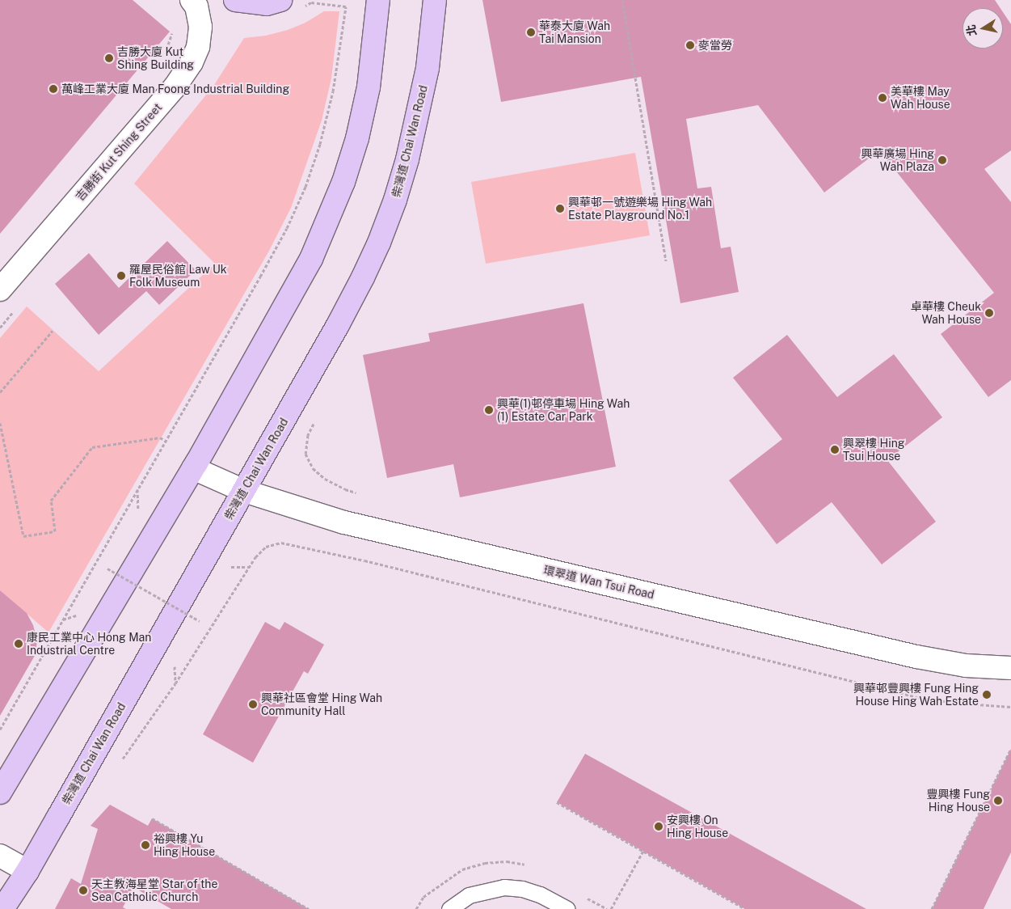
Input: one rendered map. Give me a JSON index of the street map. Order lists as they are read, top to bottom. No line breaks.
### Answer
{"streets":{"main road":["柴灣道 Chai Wan Road"],"street":["吉勝街 Kut Shing Street","環翠道 Wan Tsui Road"]},"crossings":[["柴灣道 Chai Wan Road","環翠道 Wan Tsui Road"]],"places":["華泰大廈 Wah Tai Mansion","麥當勞","吉勝大廈 Kut Shing Building","萬峰工業大廈 Man Foong Industrial Building","美華樓 May Wah House","興華廣場 Hing Wah Plaza","興華邨一號遊樂場 Hing Wah Estate Playground No.1","羅屋民俗館 Law Uk Folk Museum","卓華樓 Cheuk Wah House","興華(1)邨停車場 Hing Wah (1) Estate Car Park","興翠樓 Hing Tsui House","康民工業中心 Hong Man Industrial Centre","興華邨豐興樓 Fung Hing House Hing Wah Estate","興華社區會堂 Hing Wah Community Hall","豐興樓 Fung Hing House","安興樓 On Hing House","裕興樓 Yu Hing House","天主教海星堂 Star of the Sea Catholic Church"],"north":"left"}
